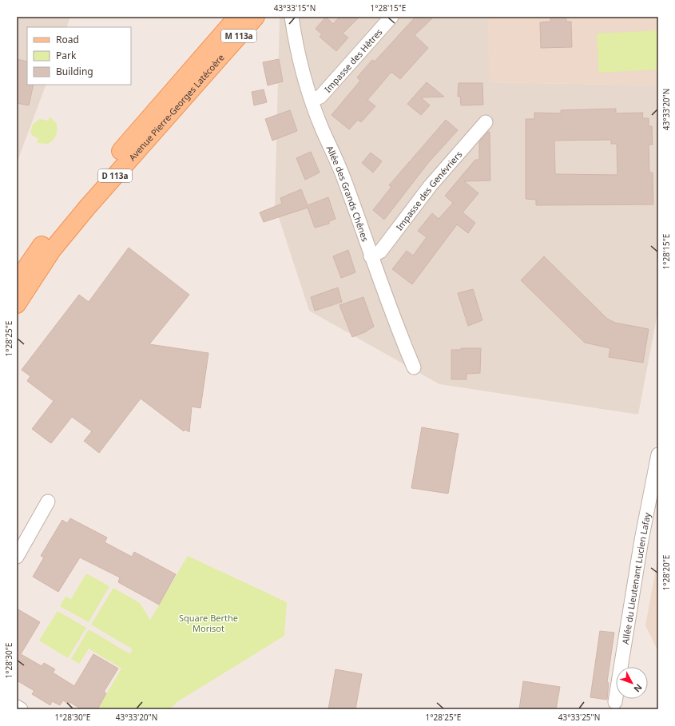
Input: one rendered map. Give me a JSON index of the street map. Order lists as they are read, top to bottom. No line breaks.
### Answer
{"streets":{"main road":["M 113a","Avenue Pierre-Georges Latécoère","D 113a"],"street":["Impasse des Hêtres","Impasse des Genévriers","Allée des Grands Chênes","Allée du Lieutenant Lucien Lafay"]},"crossings":[["Impasse des Hêtres","Allée des Grands Chênes"],["Impasse des Genévriers","Allée des Grands Chênes"]],"parks":["Square Berthe Morisot"],"legend":["Road","Park","Building"],"north":"bottom right","coordinates":["43°33'15\"N","1°28'15\"E","43°33'20\"N","1°28'25\"E","1°28'20\"E","1°28'30\"E","43°33'25\"N"]}
